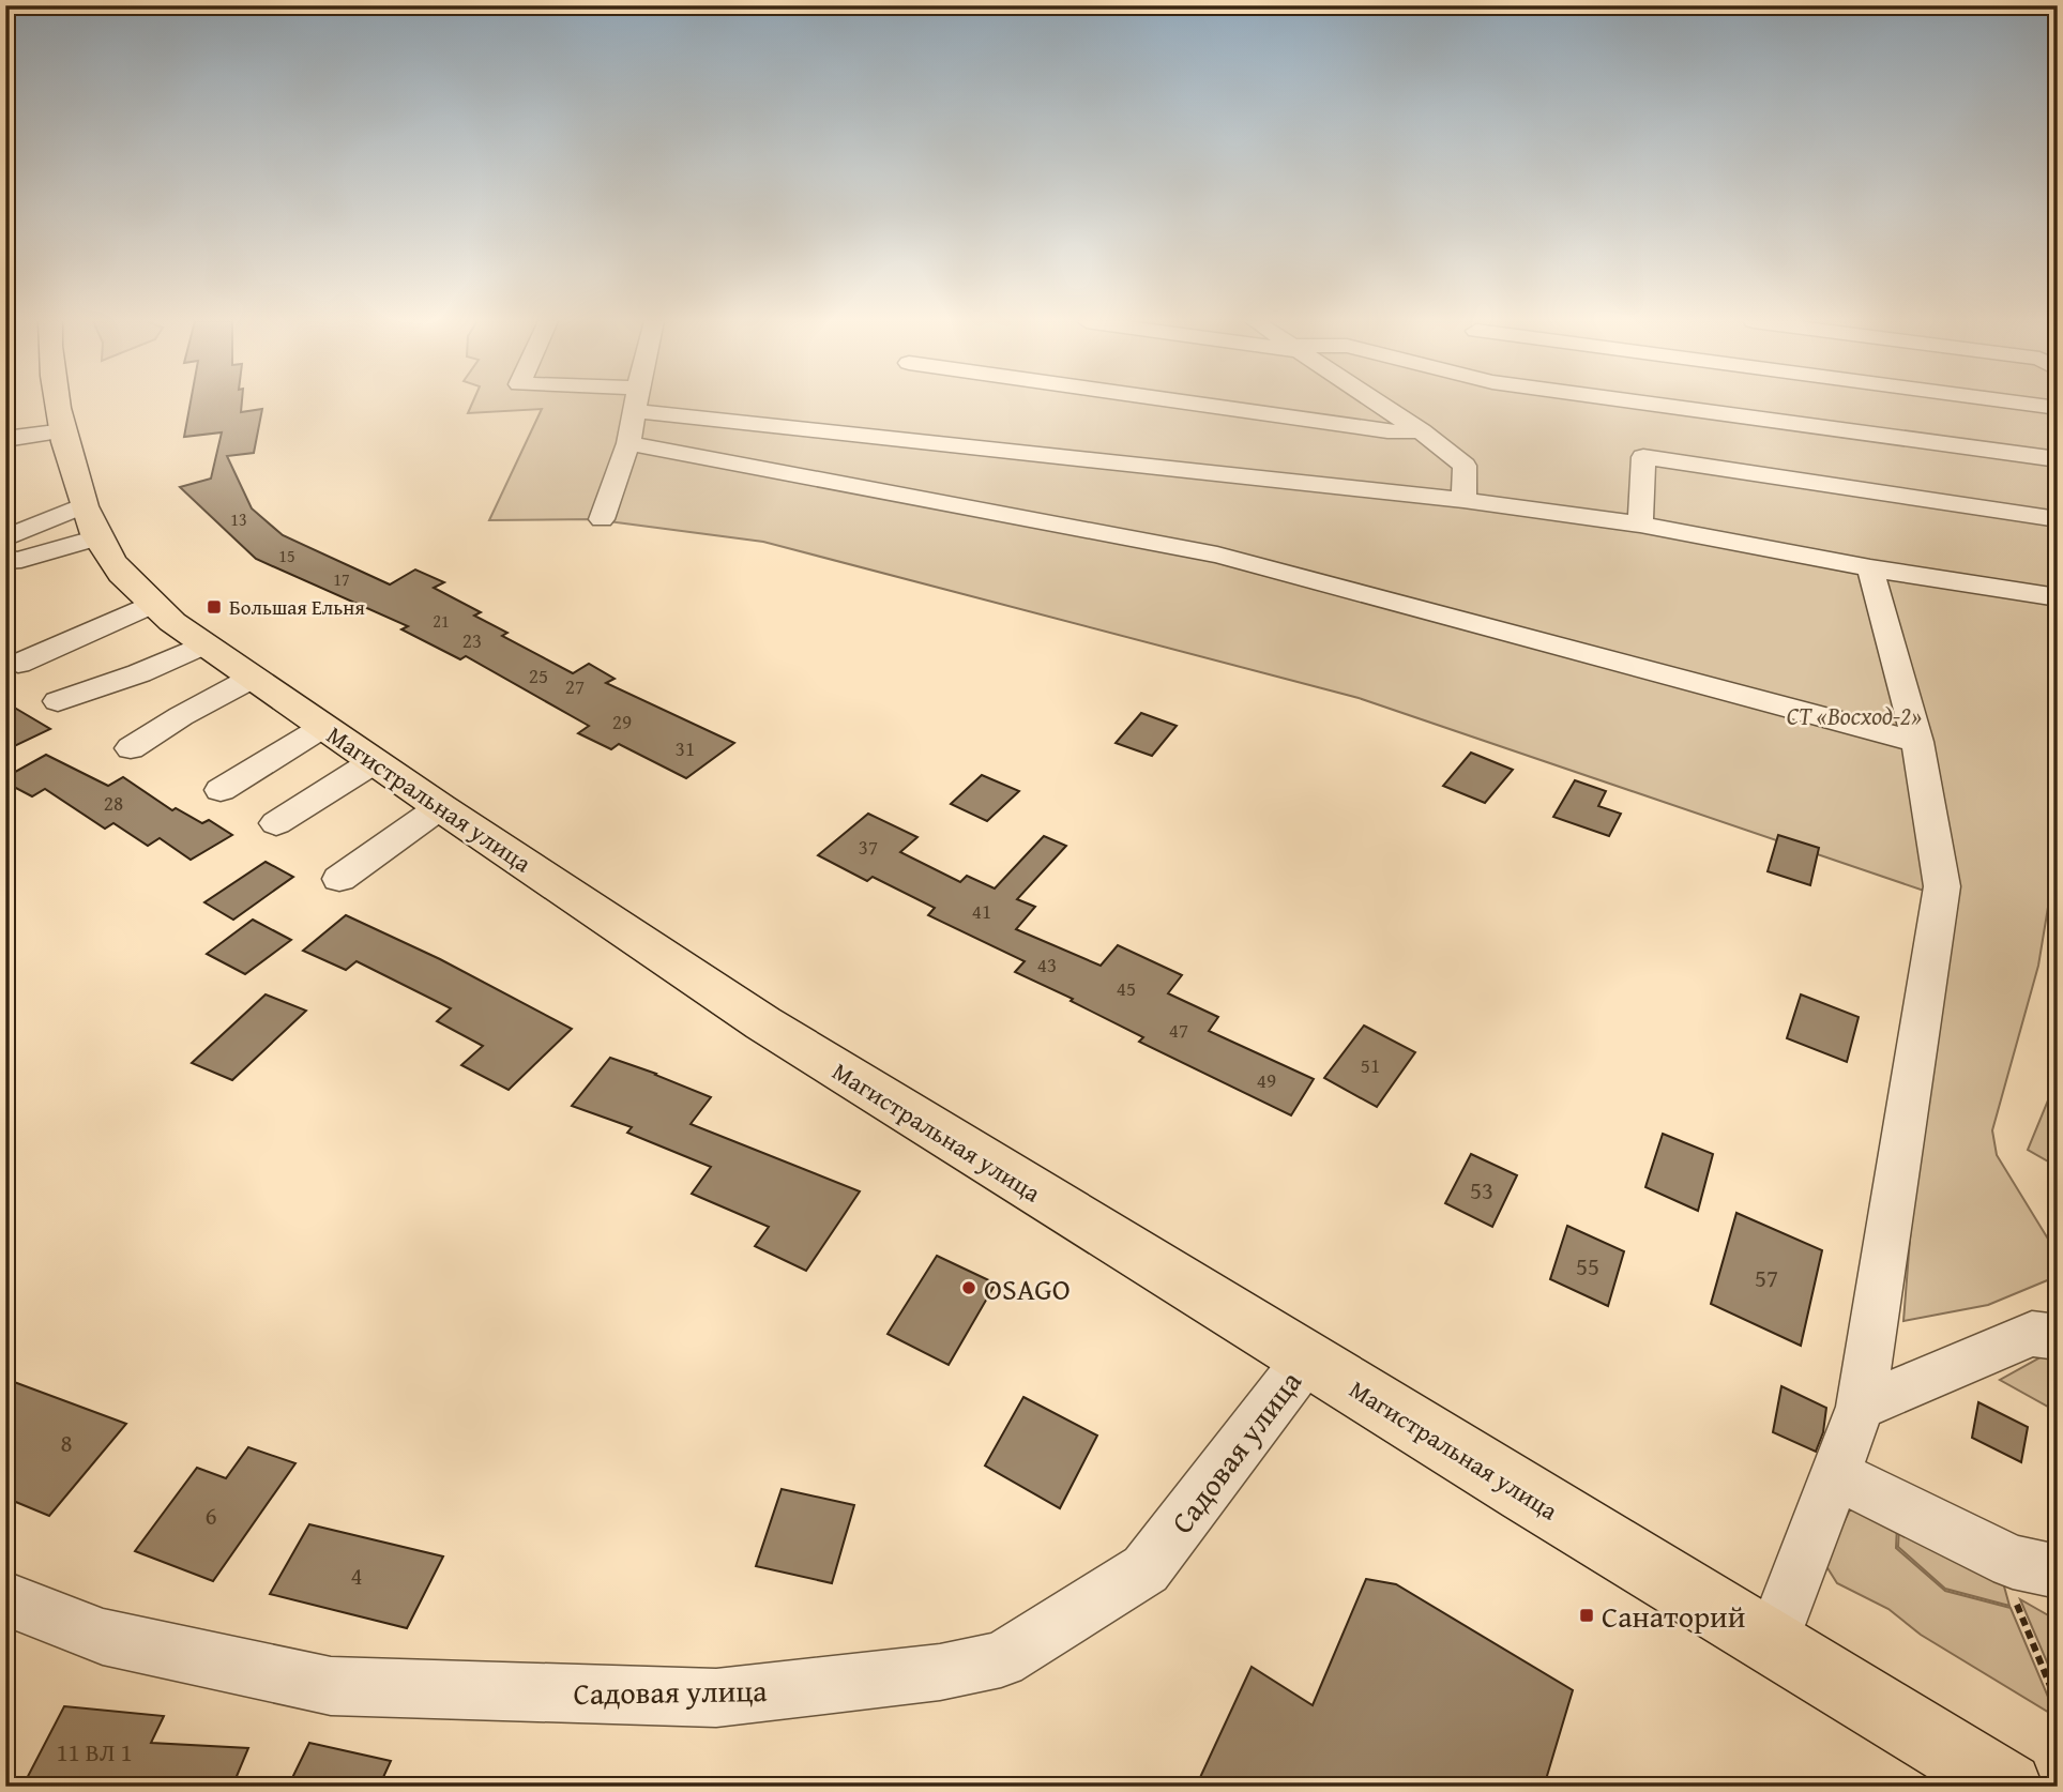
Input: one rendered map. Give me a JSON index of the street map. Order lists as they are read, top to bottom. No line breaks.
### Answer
{"streets":{"main road":["Магистральная улица"],"street":["Садовая улица"]},"crossings":[["Магистральная улица","Садовая улица"]],"parks":["СТ «Восход-2»"],"places":{"transit":["Большая Ельня","Санаторий"],"other":["OSAGO"]},"house_numbers":["13","15","17","21","23","25","27","29","31","28","37","41","43","45","47","51","49","53","55","57","8","6","4","11 ВЛ 1"]}
